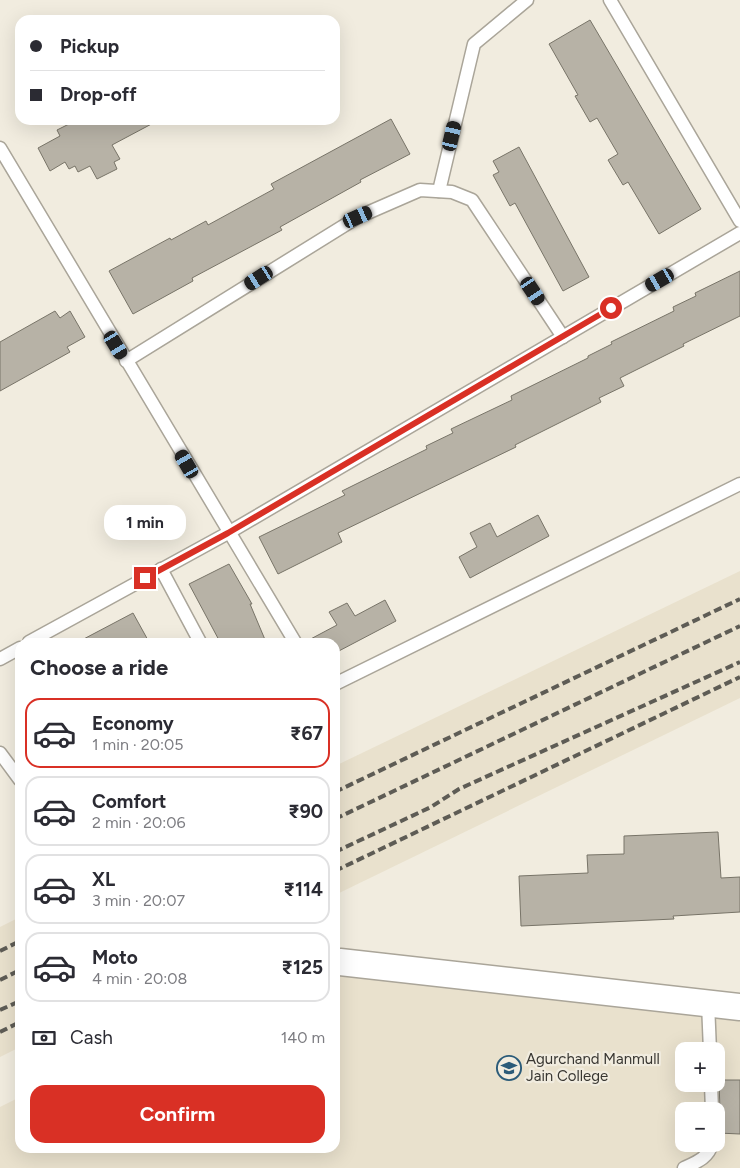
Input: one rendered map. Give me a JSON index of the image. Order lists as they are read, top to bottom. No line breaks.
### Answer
{"places":{"school or university":["Agurchand Manmull Jain College"]},"page":{"banner":["Pickup","Drop-off"],"bubble":"1 min","heading":"Choose a ride","list":[{"name":"Economy","note":"1 min · 20:05","value":"₹67"},{"name":"Comfort","note":"2 min · 20:06","value":"₹90"},{"name":"XL","note":"3 min · 20:07","value":"₹114"},{"name":"Moto","note":"4 min · 20:08","value":"₹125"}],"pay":["Cash","140 m"],"map_buttons":["+","−"],"buttons":"Confirm"}}
